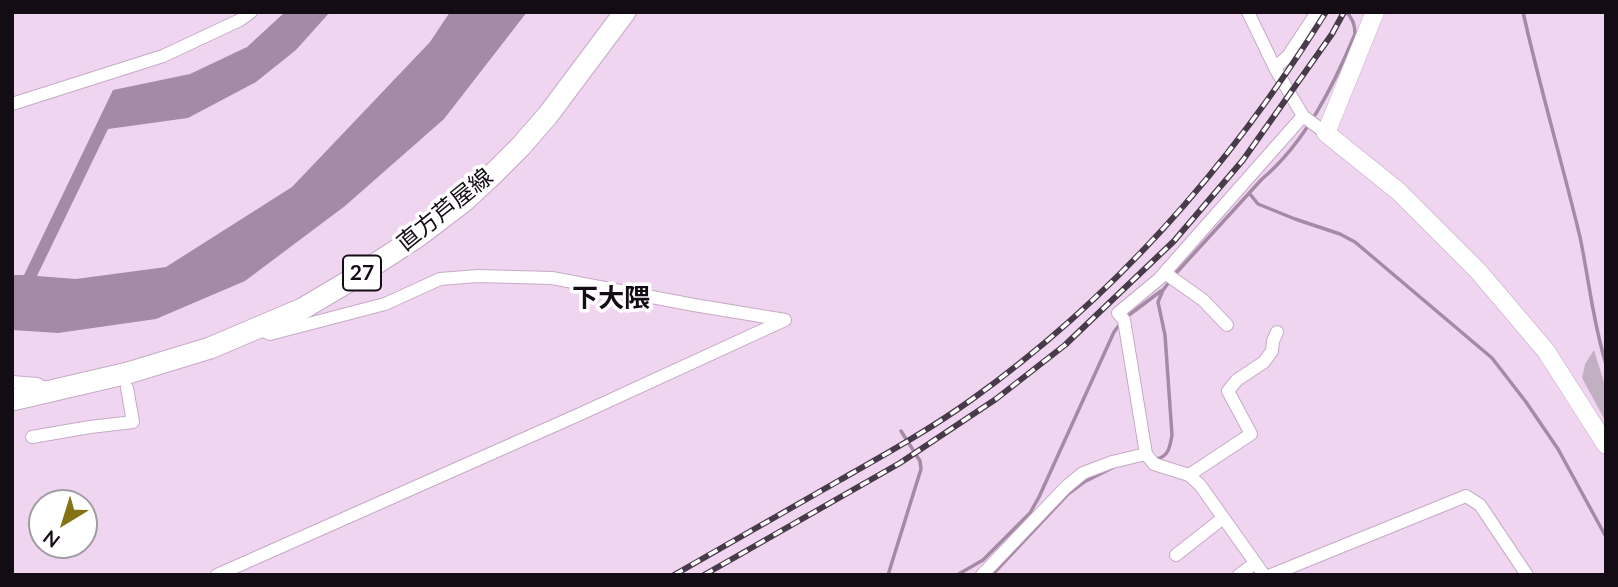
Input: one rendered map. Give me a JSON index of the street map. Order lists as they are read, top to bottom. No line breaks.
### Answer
{"streets":{"main road":["直方芦屋線","27"]},"districts":["下大隈"],"north":"bottom left"}
